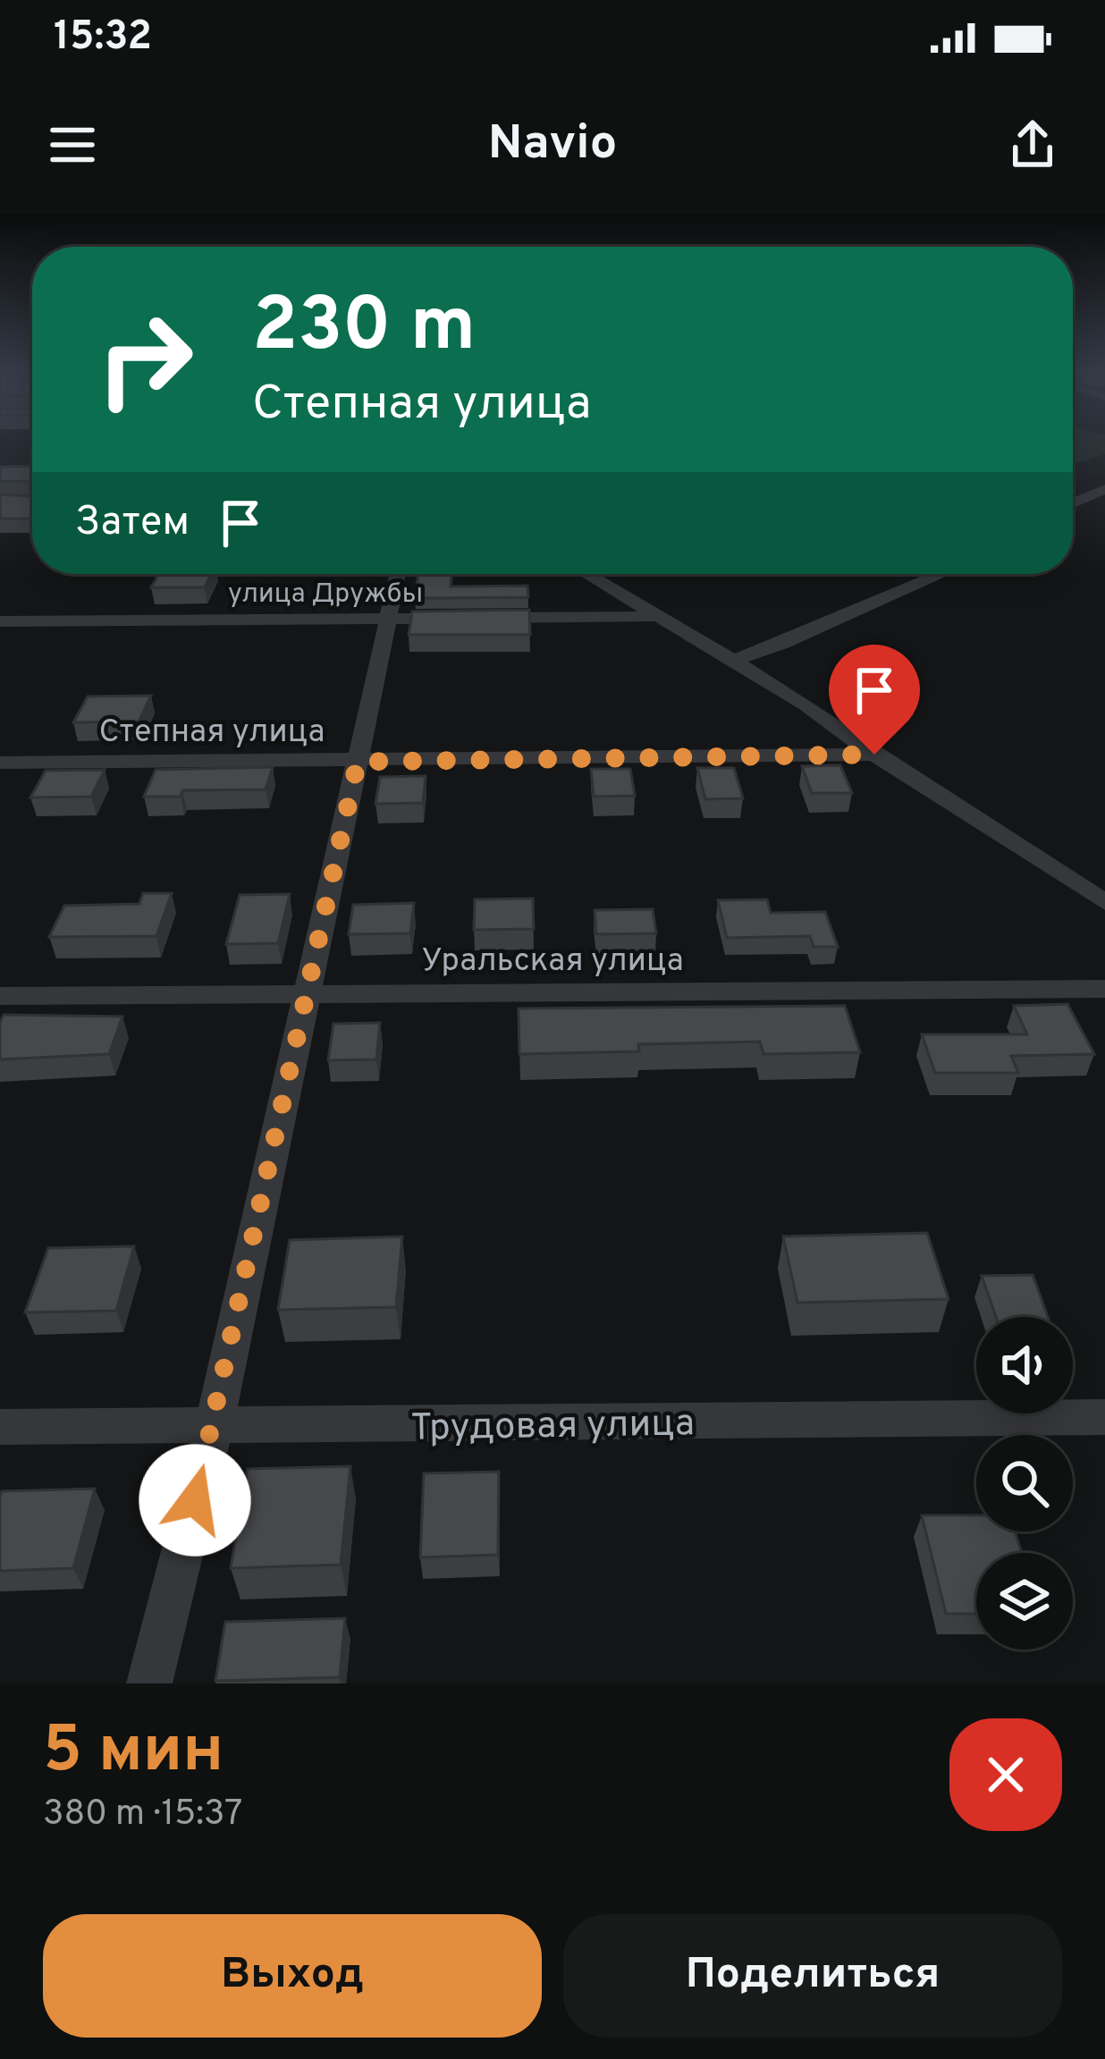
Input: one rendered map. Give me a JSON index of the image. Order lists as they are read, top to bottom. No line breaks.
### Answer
{"streets":{"street":["улица Дружбы","Степная улица","Уральская улица","Трудовая улица"]},"page":{"status":"15:32","header":"Navio","turn":["230 m","Степная улица"],"then":"Затем","heading":["5 мин","380 m · 15:37"],"buttons":["Выход","Поделиться"]}}
